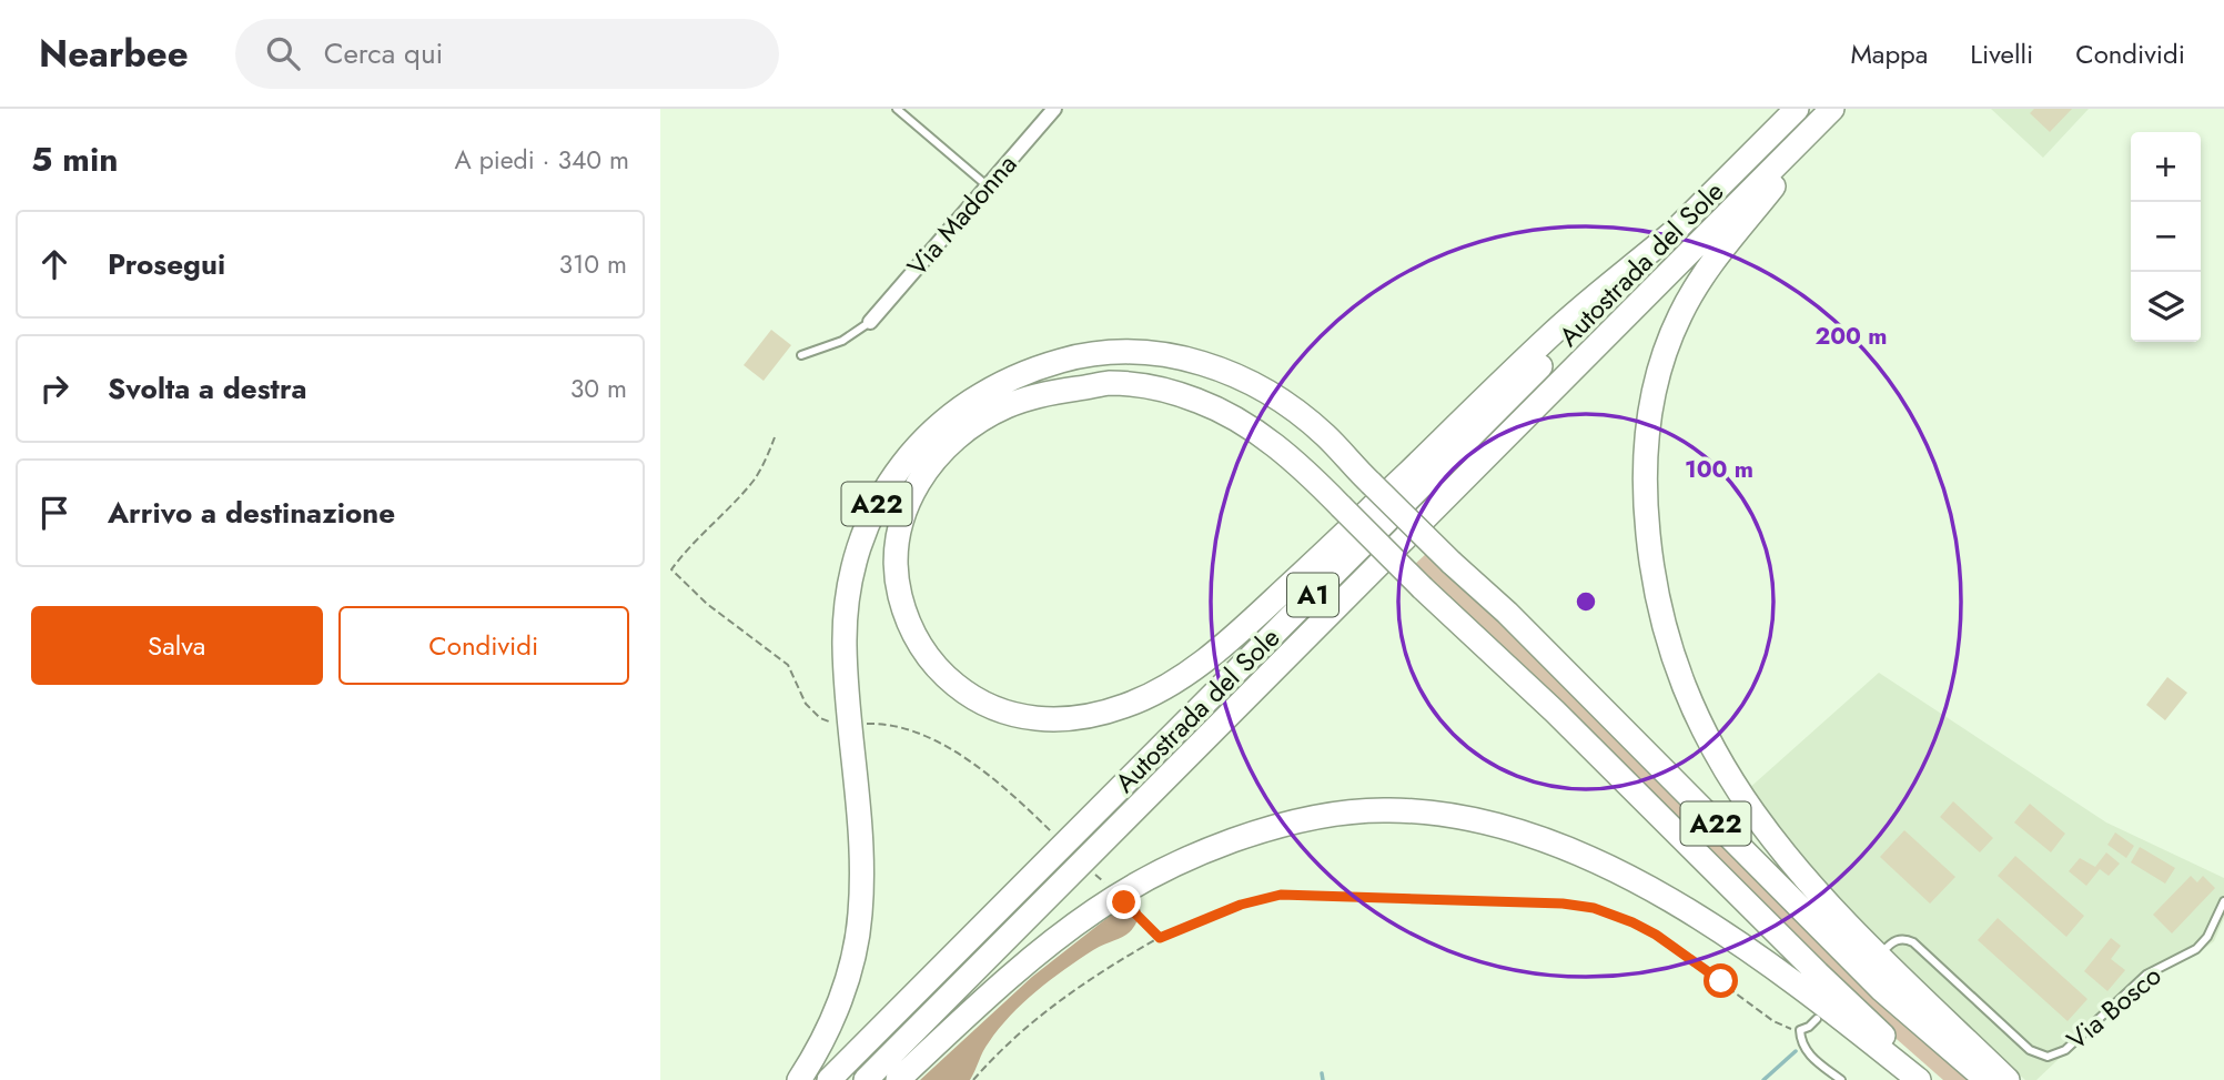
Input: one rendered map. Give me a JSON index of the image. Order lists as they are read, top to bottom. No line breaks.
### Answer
{"streets":{"highway":["Autostrada del Sole","A22","A1"],"street":["Via Madonna"],"lane":["Via Bosco"]},"crossings":[["Autostrada del Sole","A1"]],"page":{"header":"Nearbee","search":"Cerca qui","nav":["Mappa","Livelli","Condividi"],"heading":["5 min","A piedi · 340 m"],"map_buttons":["+","−"],"list":[["Prosegui","310 m"],["Svolta a destra","30 m"],"Arrivo a destinazione"],"buttons":["Salva","Condividi"]},"rings":["200 m","100 m"]}
